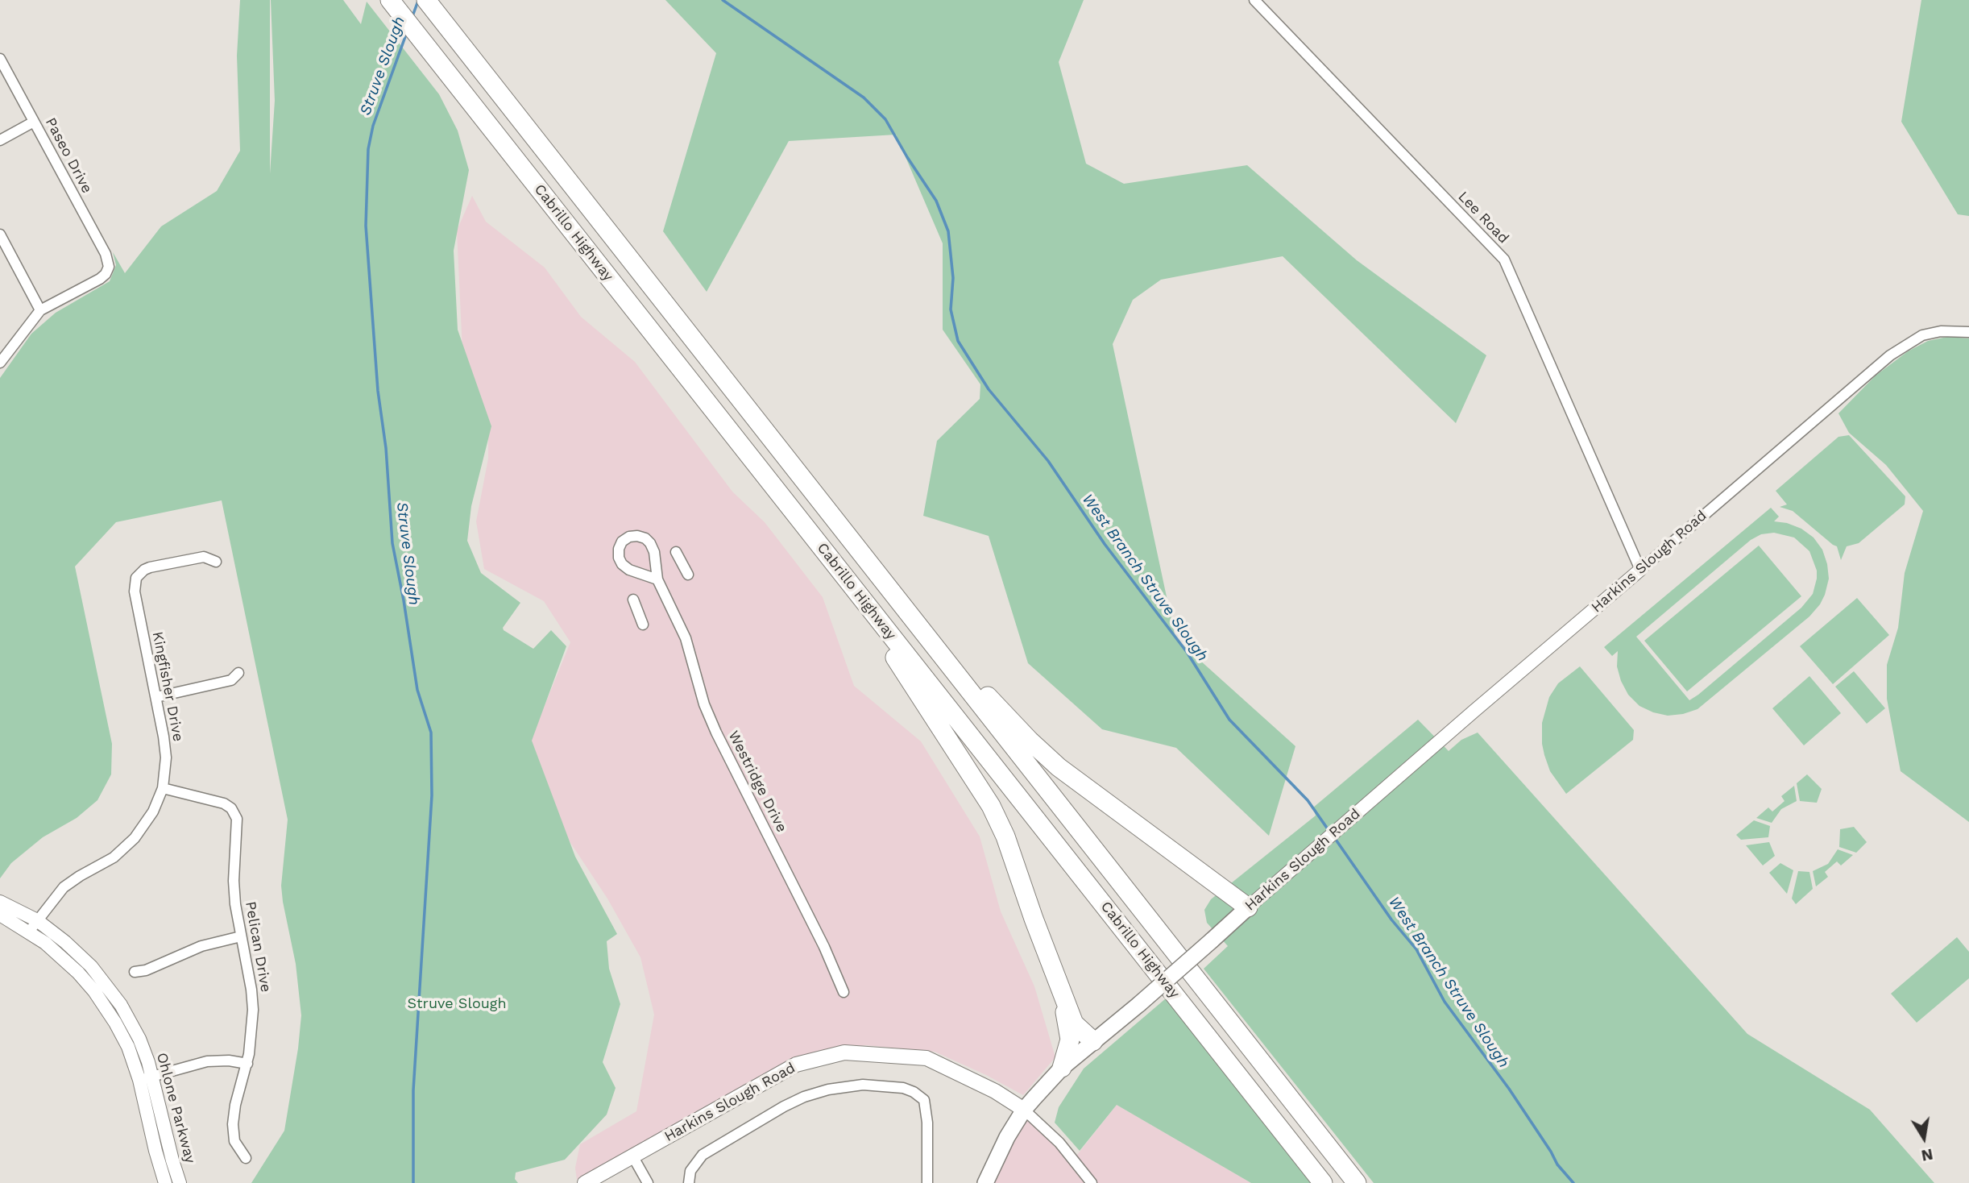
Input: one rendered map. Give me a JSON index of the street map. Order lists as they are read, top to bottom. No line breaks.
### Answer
{"streets":{"highway":["Cabrillo Highway"],"main road":["Harkins Slough Road"],"street":["Paseo Drive","Lee Road","Kingfisher Drive","Westridge Drive","Pelican Drive","Ohlone Parkway"]},"crossings":[["Lee Road","Harkins Slough Road"],["Kingfisher Drive","Pelican Drive"],["Kingfisher Drive","Ohlone Parkway"]],"water":["Struve Slough","West Branch Struve Slough"],"parks":["Struve Slough"],"north":"bottom"}
